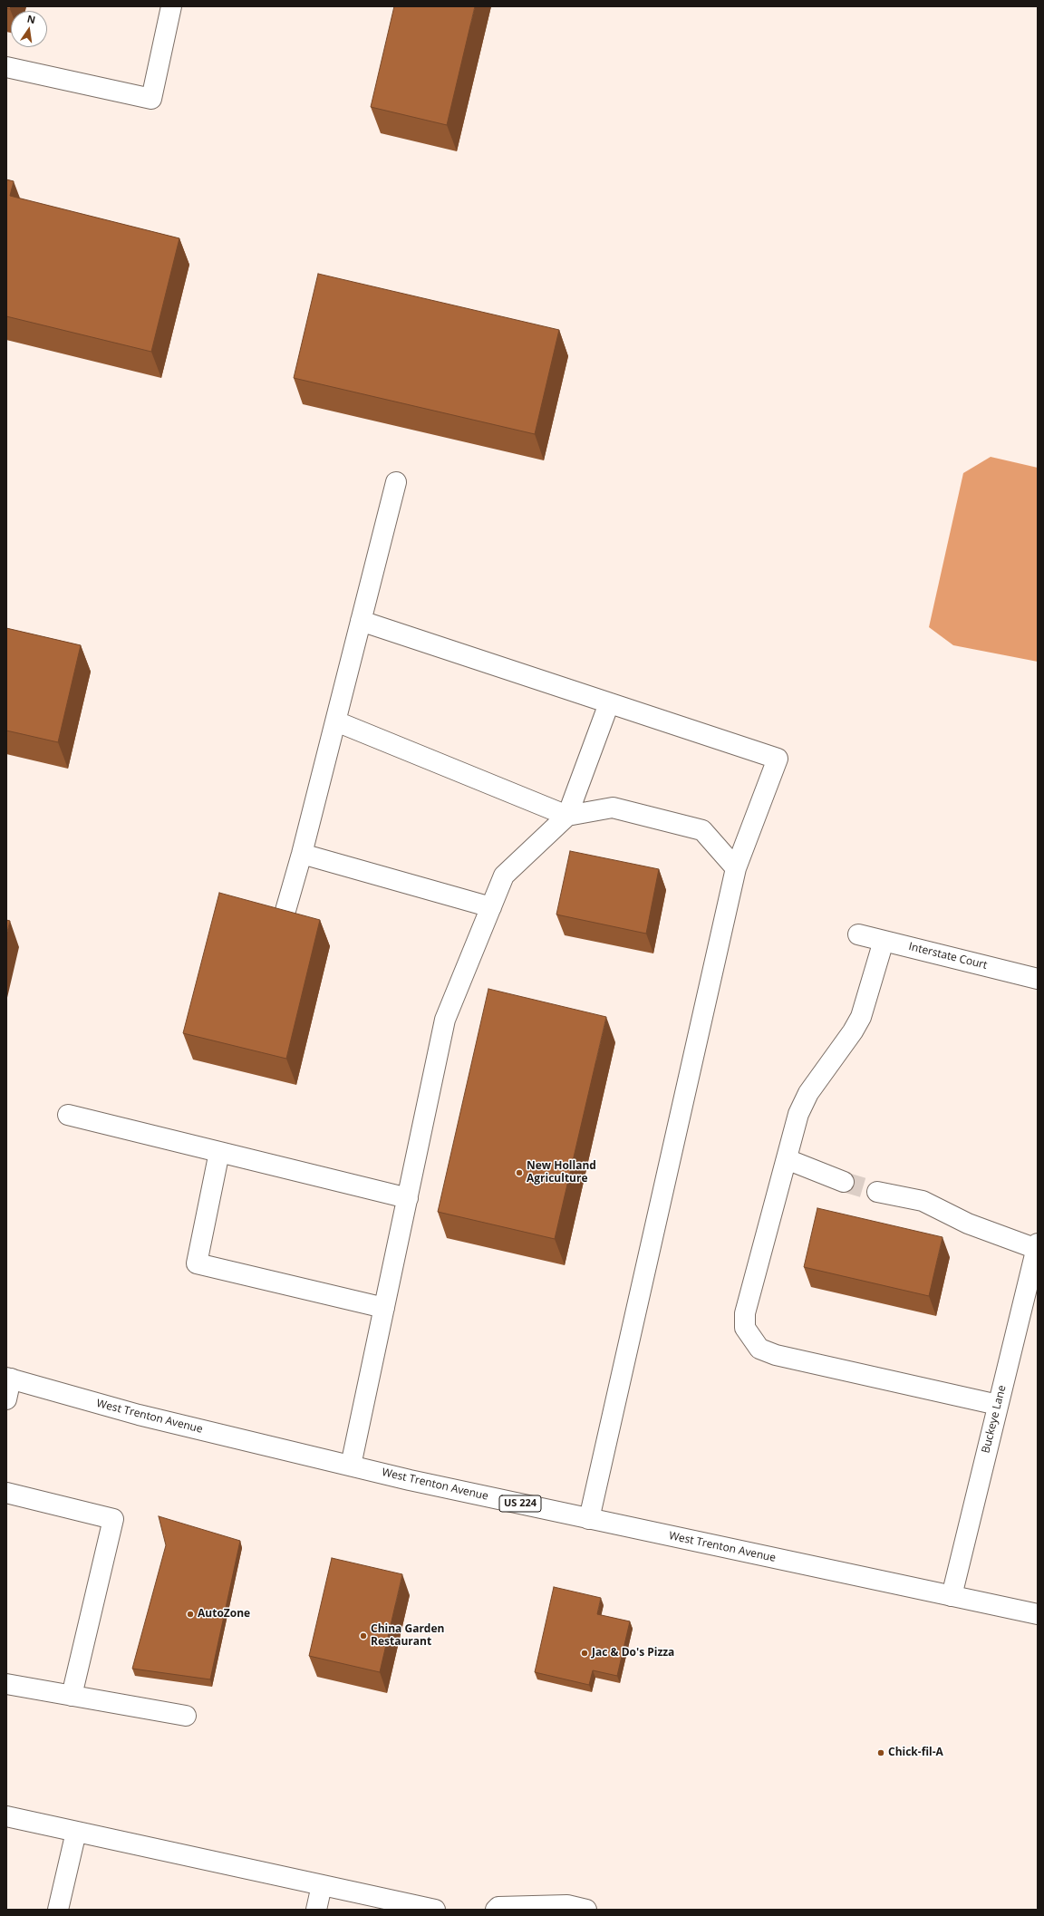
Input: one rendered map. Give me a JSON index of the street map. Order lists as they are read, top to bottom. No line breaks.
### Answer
{"streets":{"main road":["Interstate Court","West Trenton Avenue","Buckeye Lane","US 224"]},"crossings":[["West Trenton Avenue","Buckeye Lane"]],"places":["New Holland Agriculture","AutoZone","China Garden Restaurant","Jac & Do's Pizza","Chick-fil-A"],"north":"top"}
